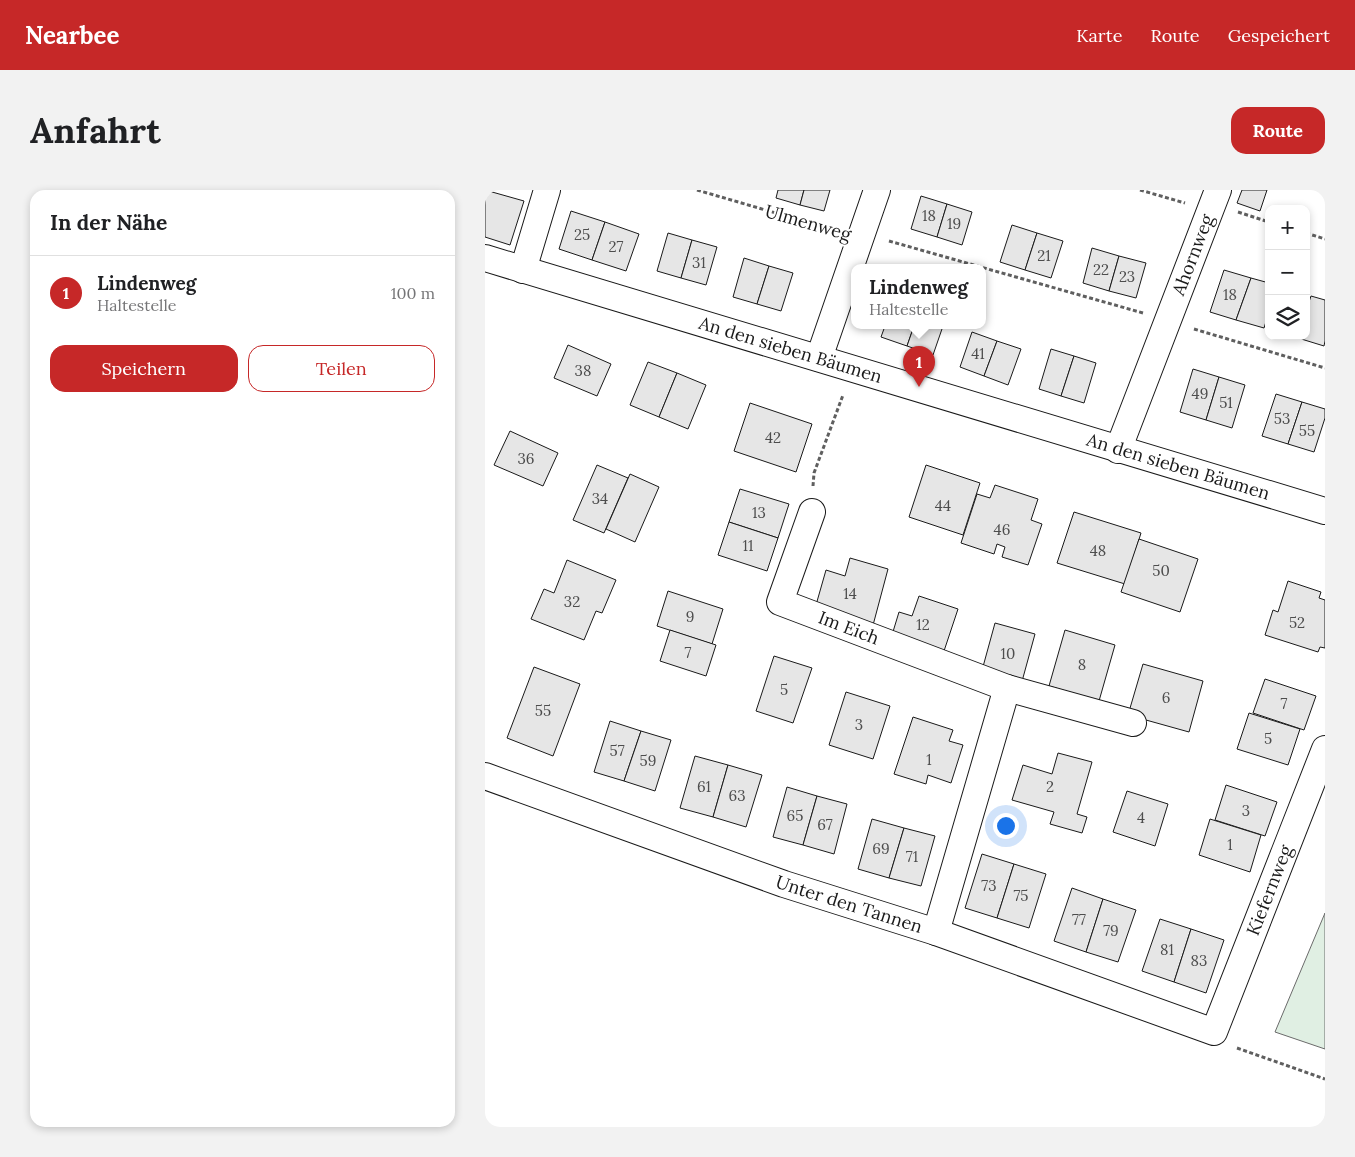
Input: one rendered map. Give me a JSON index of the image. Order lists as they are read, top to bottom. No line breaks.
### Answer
{"streets":{"street":["Ahornweg","An den sieben Bäumen","Im Eich","Kiefernweg","Unter den Tannen"],"path":["Ulmenweg"]},"crossings":[["Ulmenweg","Ahornweg"],["Ahornweg","An den sieben Bäumen"],["Kiefernweg","Unter den Tannen"]],"house_numbers":["18","19","25","27","21","31","22","23","18","41","38","49","51","53","55","42","36","34","44","13","46","11","48","50","14","32","9","52","12","7","10","8","5","6","7","55","3","5","57","1","59","61","2","63","3","65","4","67","1","69","71","73","75","77","79","81","83"],"page":{"header":"Nearbee","nav":["Karte","Route","Gespeichert"],"buttons":["Route",["Speichern","Teilen"]],"title":"Anfahrt","heading":"In der Nähe","map_buttons":["+","−"],"list":[{"mark":"1","name":"Lindenweg","note":"Haltestelle","value":"100 m"}],"popup":["Lindenweg","Haltestelle"],"pins":"1"}}
